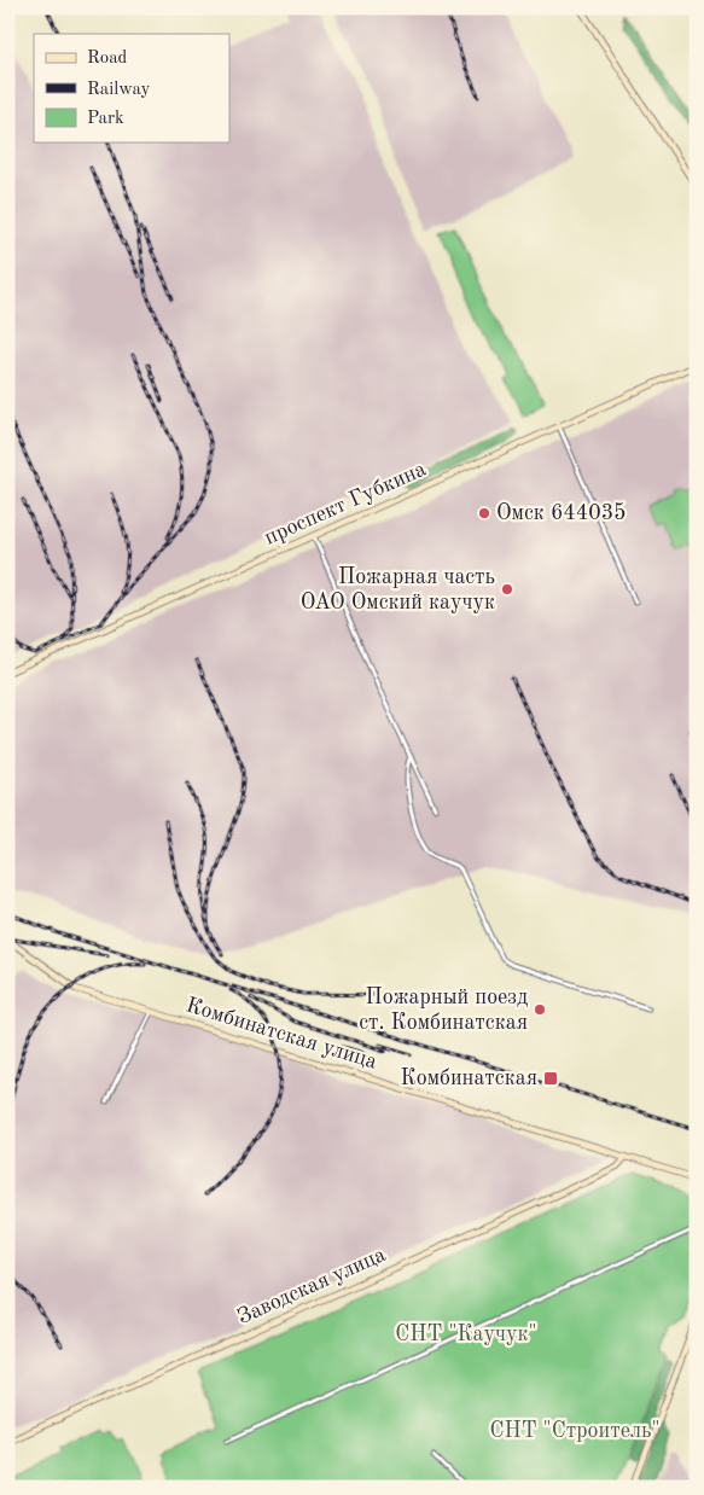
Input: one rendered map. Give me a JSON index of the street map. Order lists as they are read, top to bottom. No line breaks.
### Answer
{"streets":{"main road":["проспект Губкина","Комбинатская улица","Заводская улица"]},"crossings":[["Комбинатская улица","Заводская улица"]],"parks":["СНТ \"Каучук\"","СНТ \"Строитель\""],"places":{"other":["Омск 644035","Пожарная часть ОАО Омский каучук","Пожарный поезд ст. Комбинатская"],"transit":["Комбинатская"]},"legend":["Road","Railway","Park"]}
